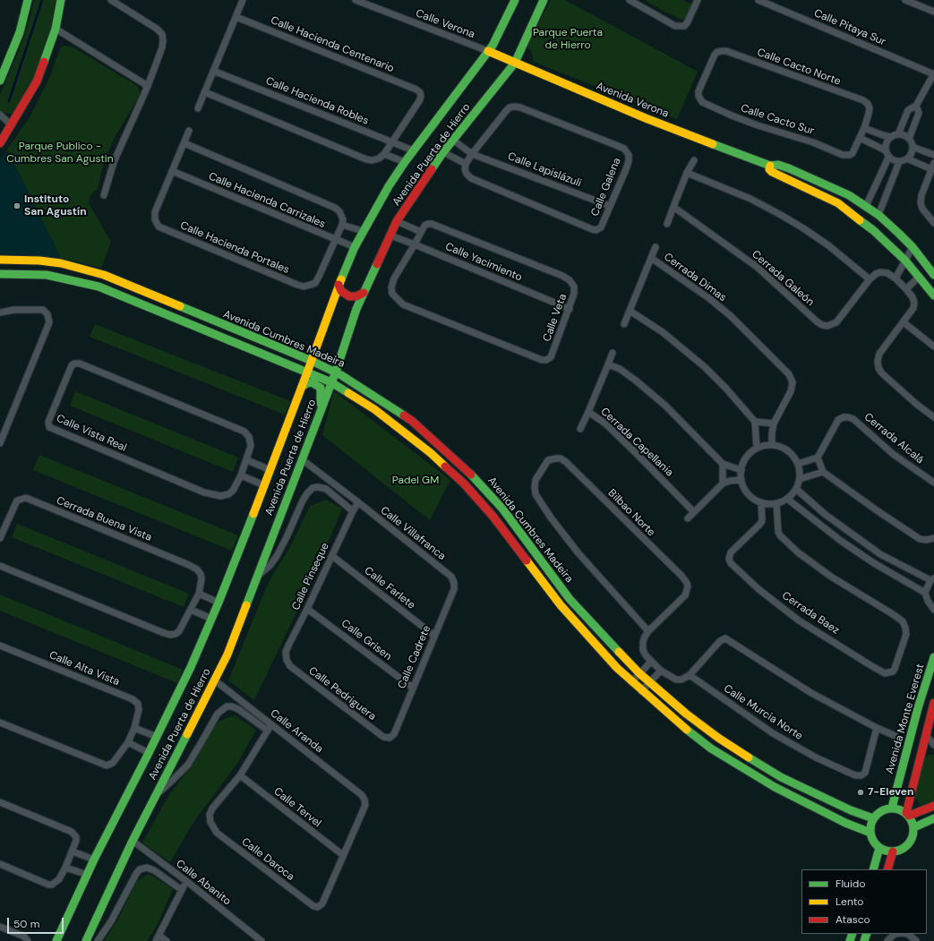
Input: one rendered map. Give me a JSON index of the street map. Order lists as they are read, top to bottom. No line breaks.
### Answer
{"streets":{"street":["Calle Verona","Calle Pitaya Sur","Calle Hacienda Centenario","Calle Cacto Norte","Avenida Verona","Calle Hacienda Robles","Calle Cacto Sur","Avenida Puerta de Hierro","Calle Lapislázuli","Calle Galena","Calle Hacienda Carrizales","Calle Hacienda Portales","Calle Yacimiento","Cerrada Dimas","Cerrada Galeón","Calle Veta","Avenida Cumbres Madeira","Calle Vista Real","Cerrada Alcalá","Cerrada Capellania","Bilbao Norte","Cerrada Buena Vista","Calle Villafranca","Calle Pinseque","Calle Farlete","Cerrada Baez","Calle Grisen","Calle Cadrete","Calle Alta Vista","Calle Pedriguera","Calle Murcia Norte","Avenida Monte Everest","Calle Aranda","Calle Tervel","Calle Daroca","Calle Abanito"]},"crossings":[["Calle Verona","Avenida Verona"],["Calle Verona","Avenida Puerta de Hierro"],["Calle Hacienda Centenario","Calle Hacienda Robles"],["Calle Cacto Norte","Calle Cacto Sur"],["Avenida Verona","Avenida Puerta de Hierro"],["Calle Hacienda Robles","Avenida Puerta de Hierro"],["Avenida Puerta de Hierro","Calle Lapislázuli"],["Avenida Puerta de Hierro","Calle Hacienda Carrizales"],["Avenida Puerta de Hierro","Calle Yacimiento"],["Avenida Puerta de Hierro","Avenida Cumbres Madeira"],["Avenida Puerta de Hierro","Calle Villafranca"],["Avenida Puerta de Hierro","Calle Aranda"],["Avenida Puerta de Hierro","Calle Abanito"],["Calle Lapislázuli","Calle Galena"],["Calle Hacienda Carrizales","Calle Hacienda Portales"],["Calle Yacimiento","Calle Veta"],["Cerrada Dimas","Cerrada Baez"],["Avenida Cumbres Madeira","Avenida Monte Everest"],["Calle Villafranca","Calle Pinseque"],["Calle Villafranca","Calle Cadrete"],["Calle Pinseque","Calle Farlete"],["Calle Pinseque","Calle Grisen"],["Calle Pinseque","Calle Pedriguera"],["Calle Farlete","Calle Cadrete"],["Calle Grisen","Calle Cadrete"],["Calle Cadrete","Calle Pedriguera"],["Calle Aranda","Calle Tervel"],["Calle Aranda","Calle Daroca"],["Calle Tervel","Calle Daroca"]],"parks":["Parque Puerta de Hierro","Parque Publico - Cumbres San Agustin","Padel GM"],"places":["Instituto San Agustín","7-Eleven"],"legend":["Fluido","Lento","Atasco"],"scale_bar":"50 m"}
